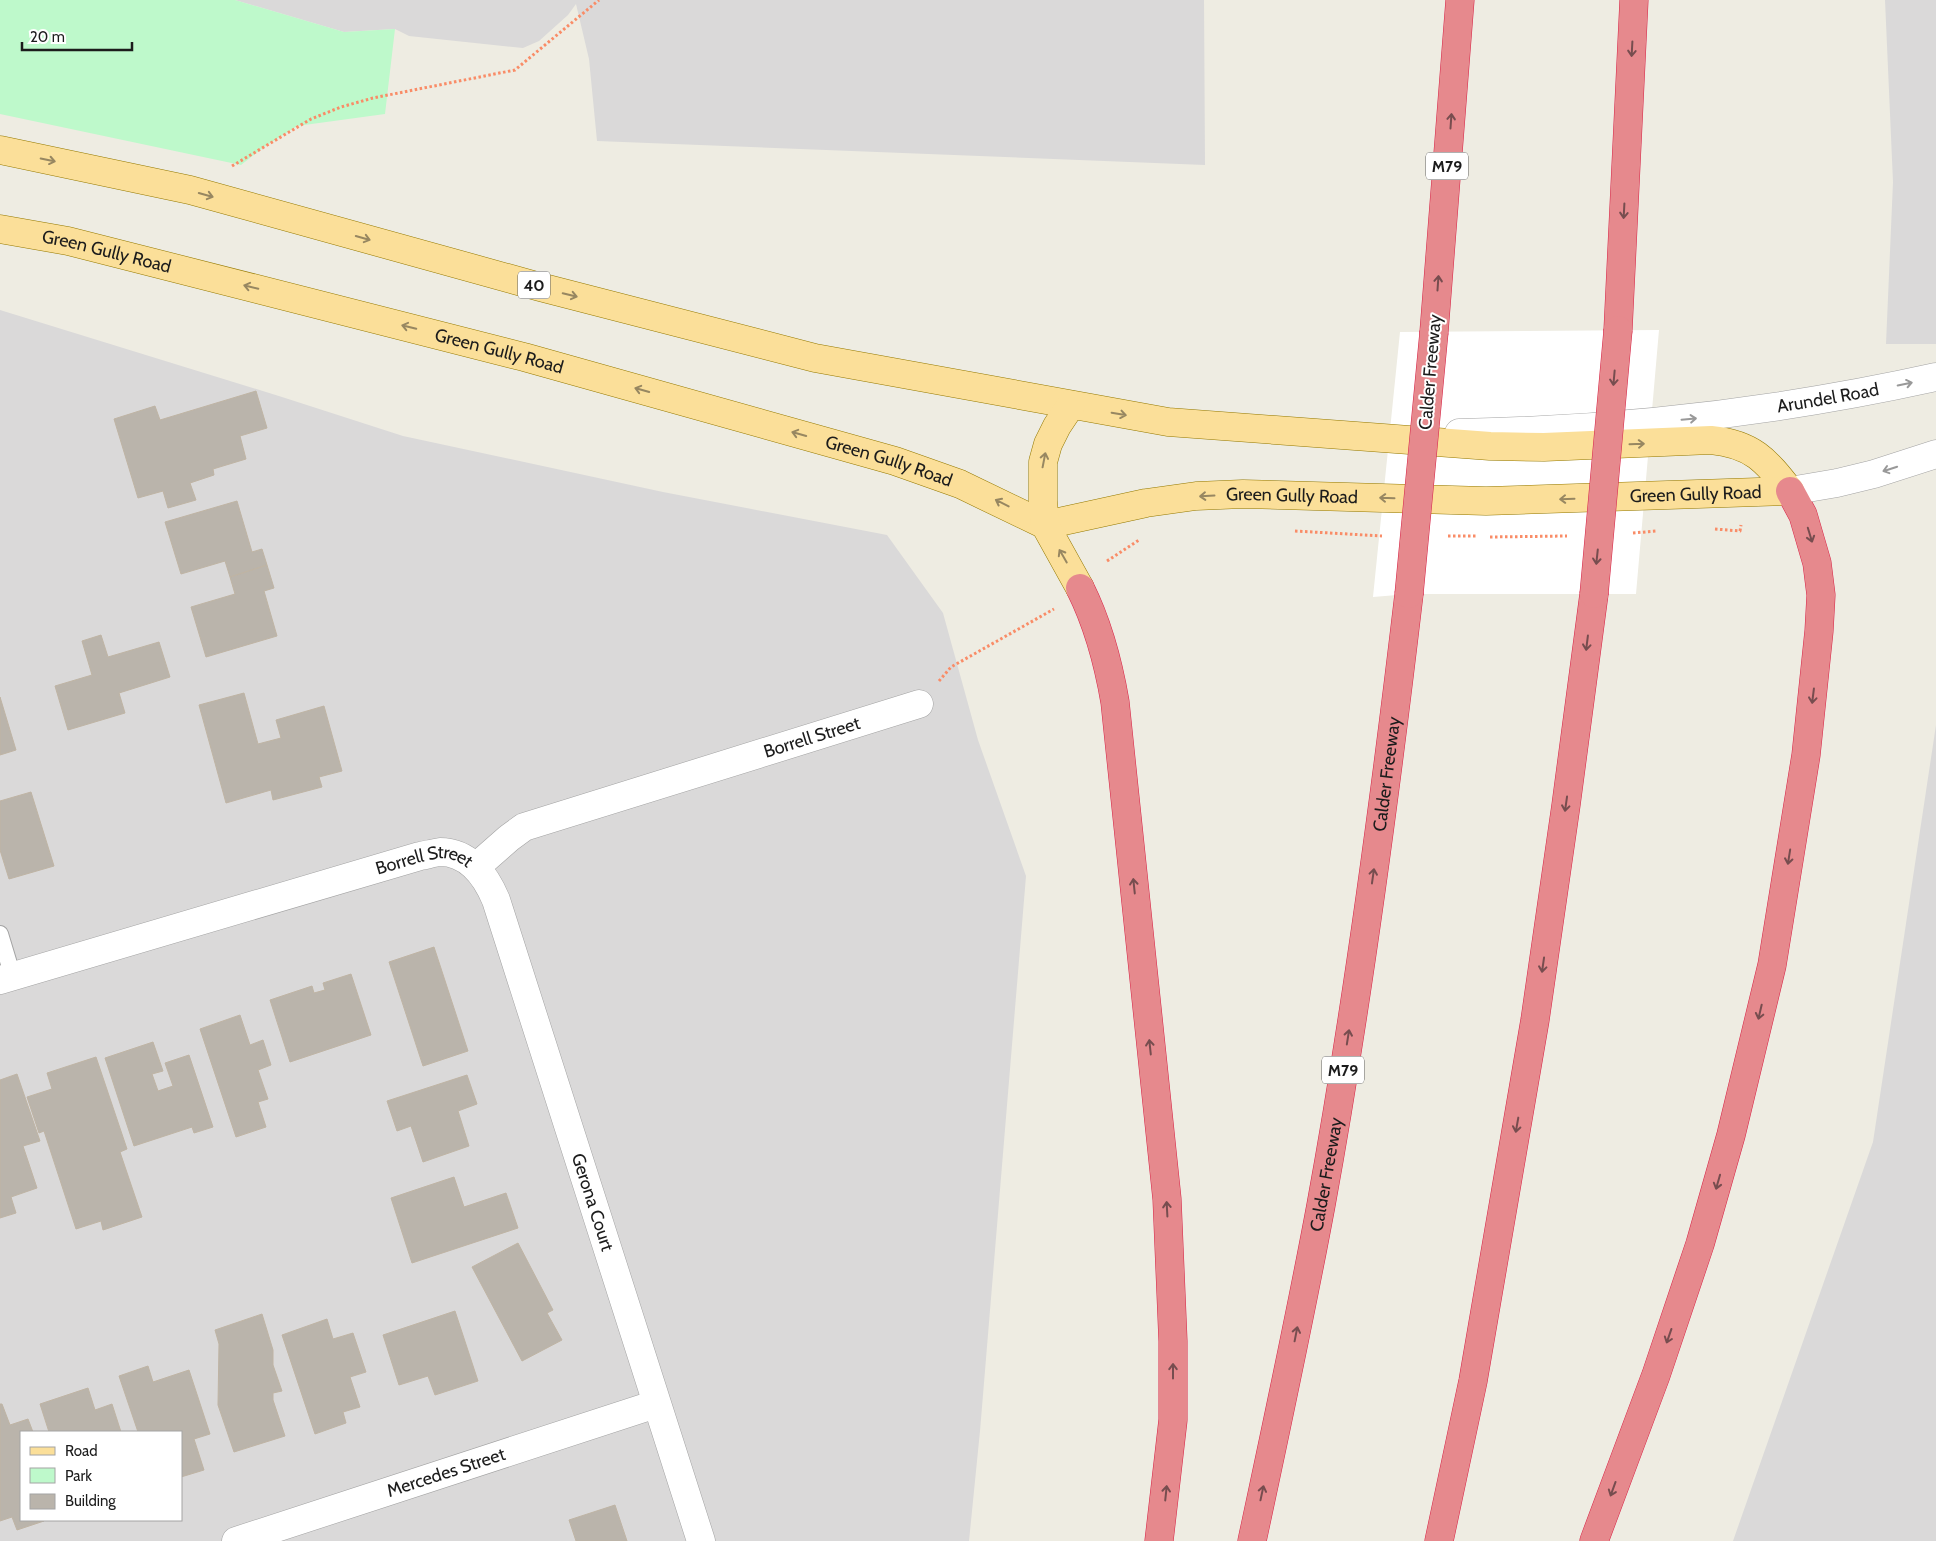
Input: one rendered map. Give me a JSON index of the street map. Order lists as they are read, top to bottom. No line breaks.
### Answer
{"streets":{"highway":["M79","Calder Freeway"],"main road":["Green Gully Road","40"],"street":["Arundel Road","Borrell Street","Gerona Court","Mercedes Street"]},"crossings":[["Borrell Street","Gerona Court"],["Gerona Court","Mercedes Street"]],"one_way":["Arundel Road"],"legend":["Road","Park","Building"],"scale_bar":"20 m"}
